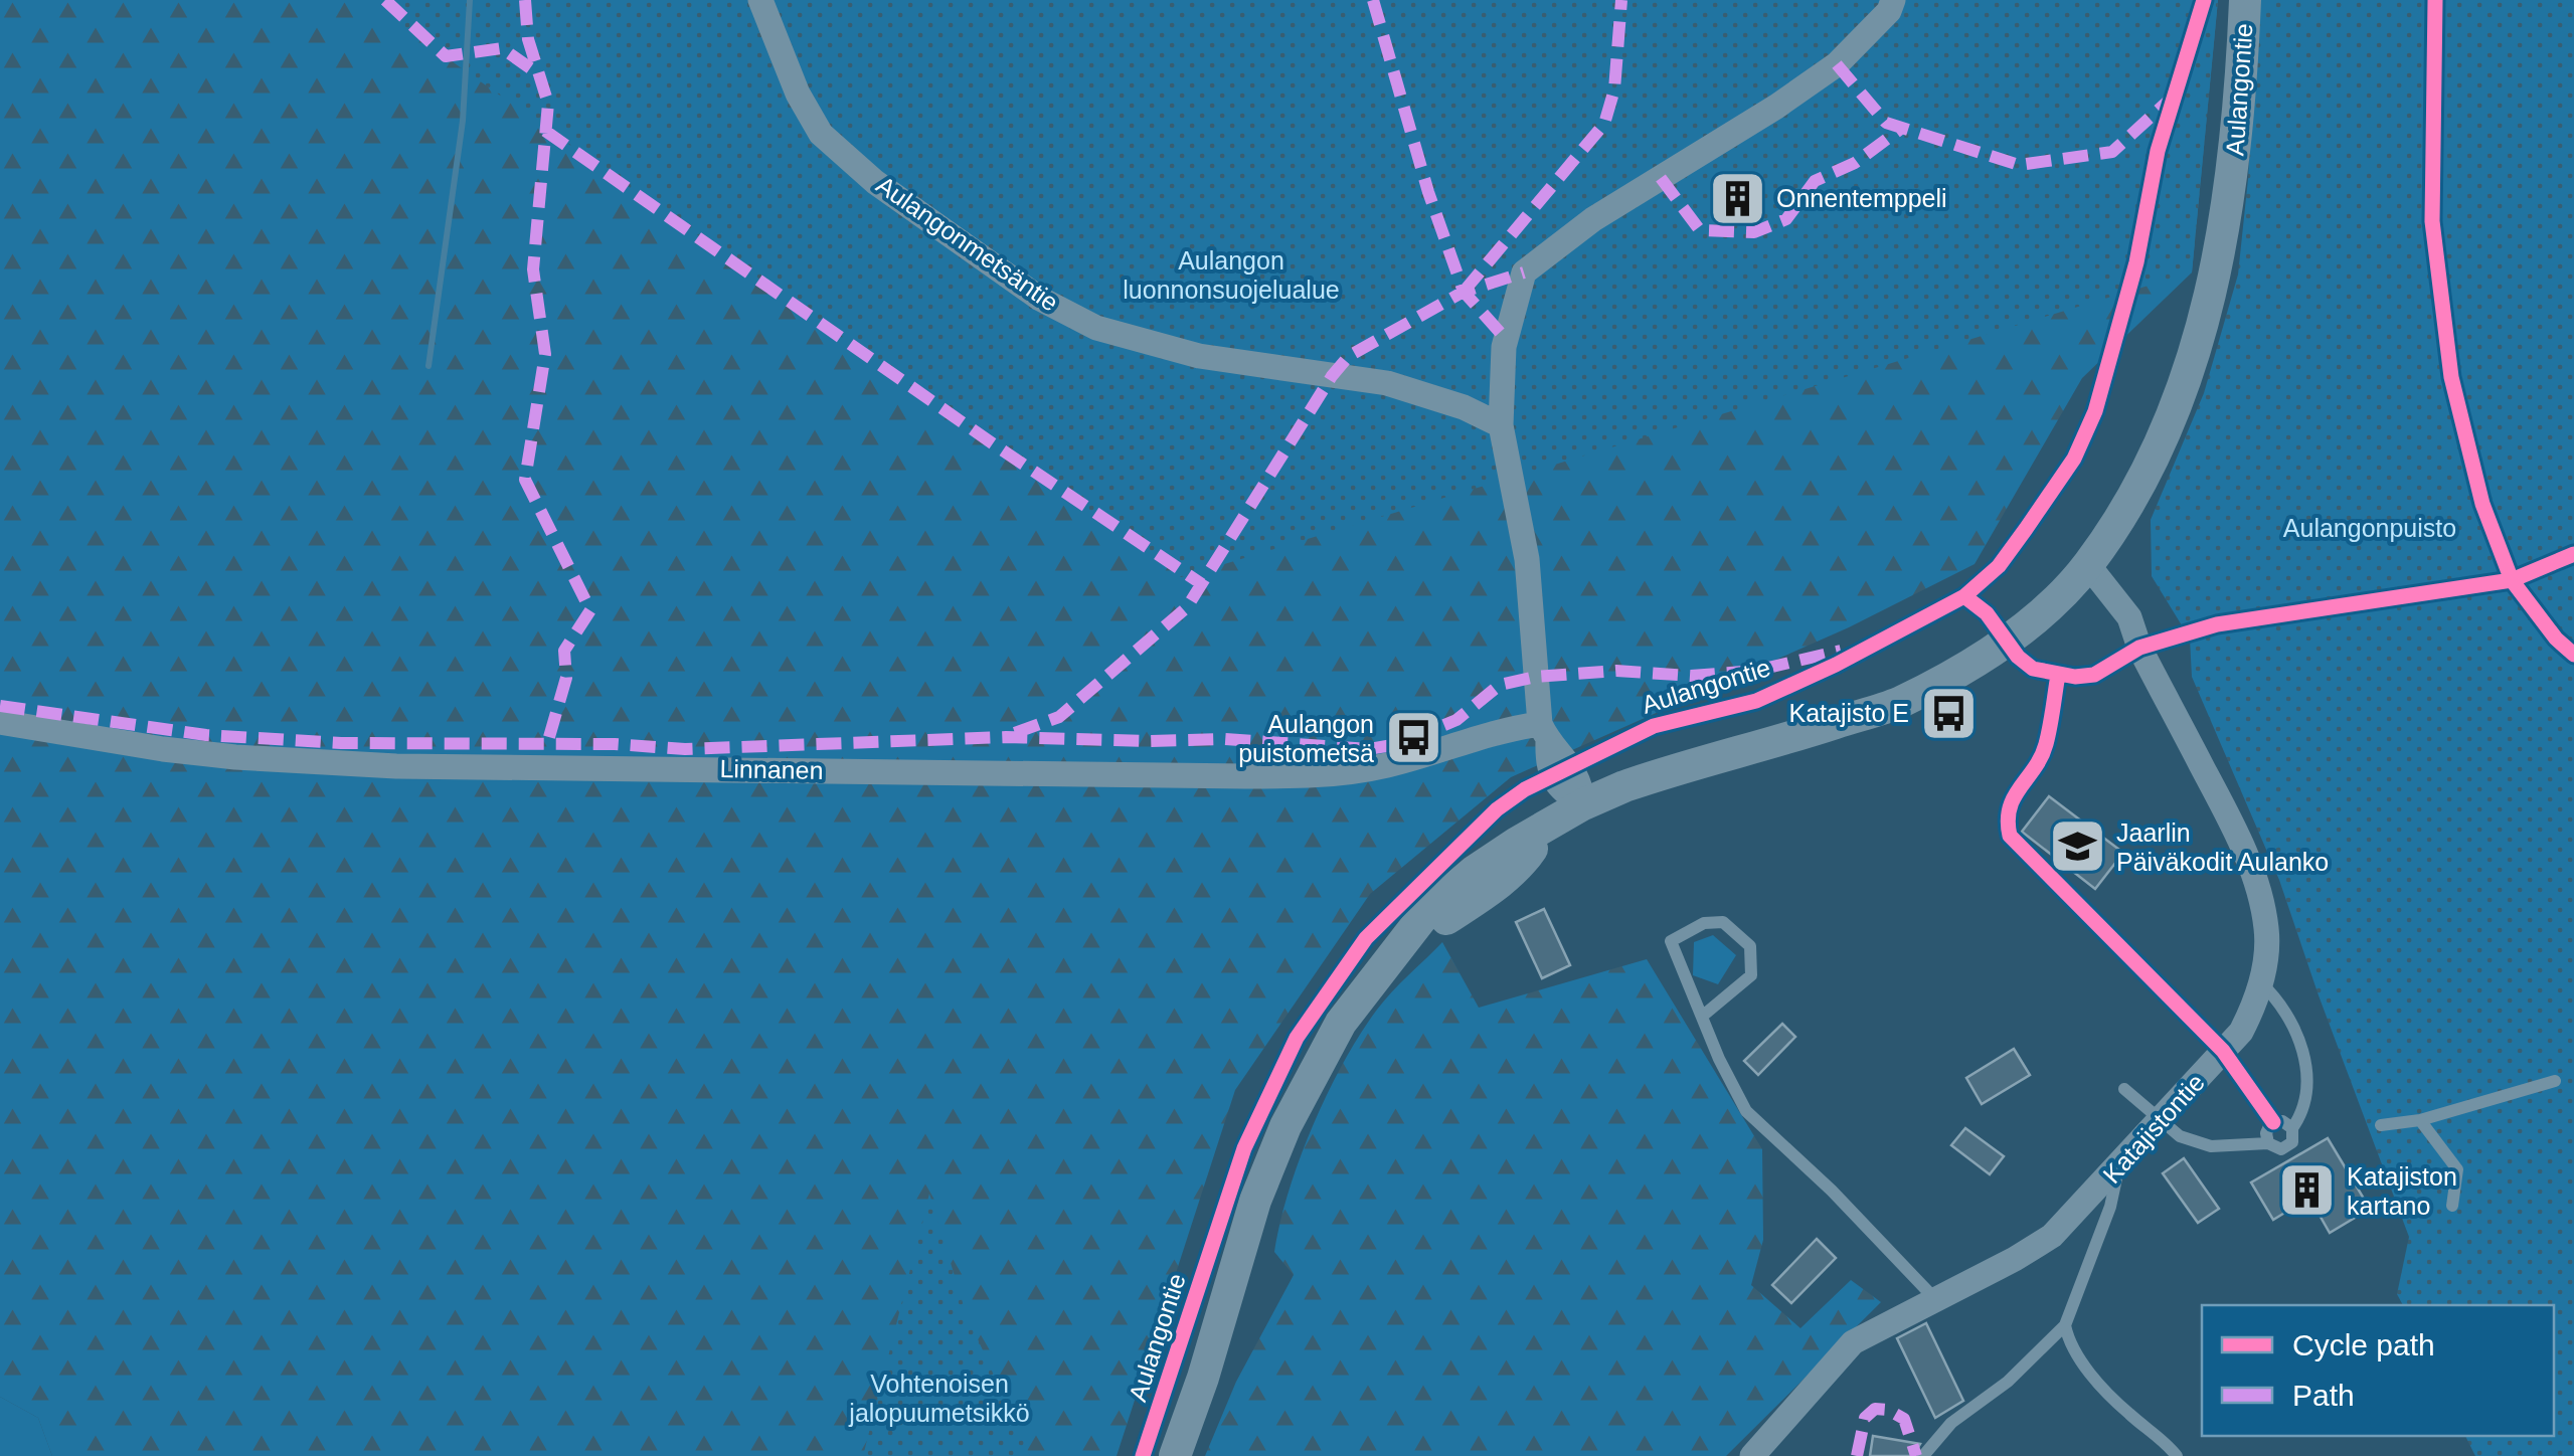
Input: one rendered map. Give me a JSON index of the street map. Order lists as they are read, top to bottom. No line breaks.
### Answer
{"streets":{"street":["Aulangontie","Aulangonmetsäntie","Linnanen","Katajistontie"]},"crossings":[["Aulangontie","Katajistontie"]],"parks":["Aulangon luonnonsuojelualue","Aulangonpuisto","Vohtenoisen jalopuumetsikkö"],"places":{"building":["Onnentemppeli","Katajiston kartano"],"bus stop":["Katajisto E","Aulangon puistometsä"],"school or university":["Jaarlin Päiväkodit Aulanko"]},"legend":["Cycle path","Path"]}
